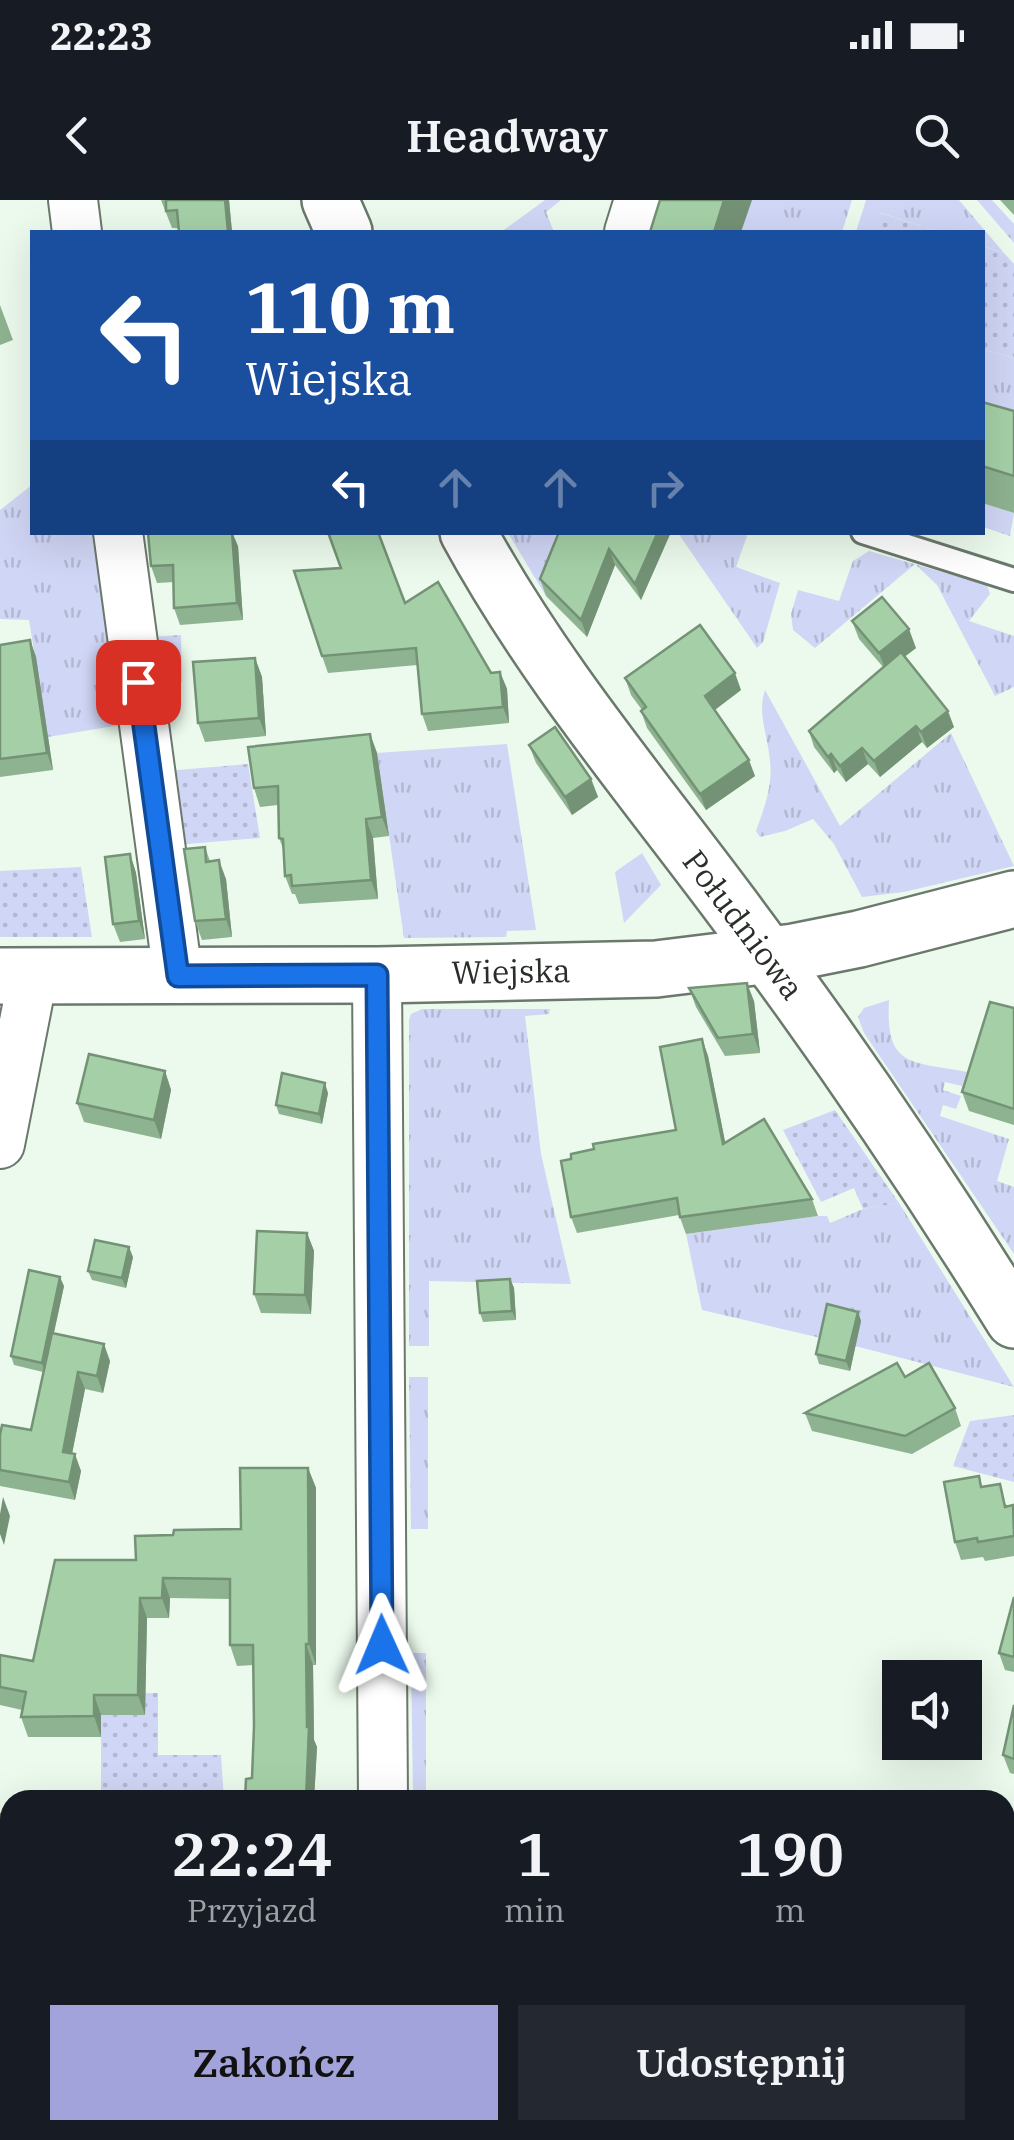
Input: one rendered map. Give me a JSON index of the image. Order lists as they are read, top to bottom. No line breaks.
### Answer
{"streets":{"street":["Południowa","Wiejska"]},"crossings":[["Południowa","Wiejska"]],"page":{"status":"22:23","header":"Headway","turn":["110 m","Wiejska"],"eta":["22:24","Przyjazd","1","min","190","m"],"buttons":["Zakończ","Udostępnij"]}}
